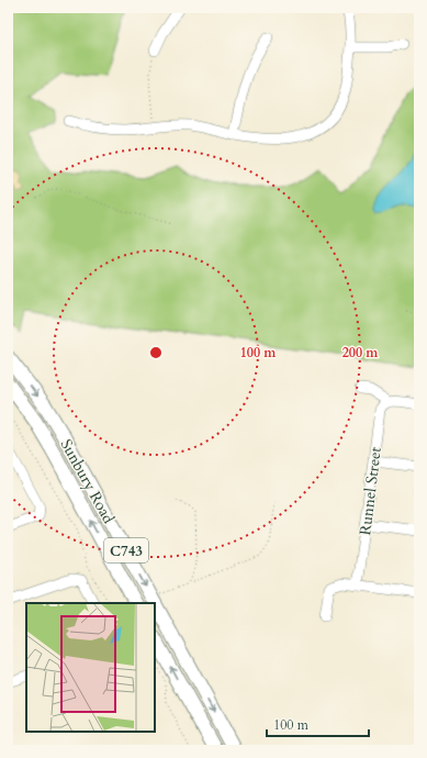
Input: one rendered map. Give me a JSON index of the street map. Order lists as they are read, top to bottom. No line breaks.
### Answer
{"streets":{"main road":["Sunbury Road","C743"],"street":["Runnel Street"]},"scale_bar":"100 m","rings":["100 m","200 m"]}
